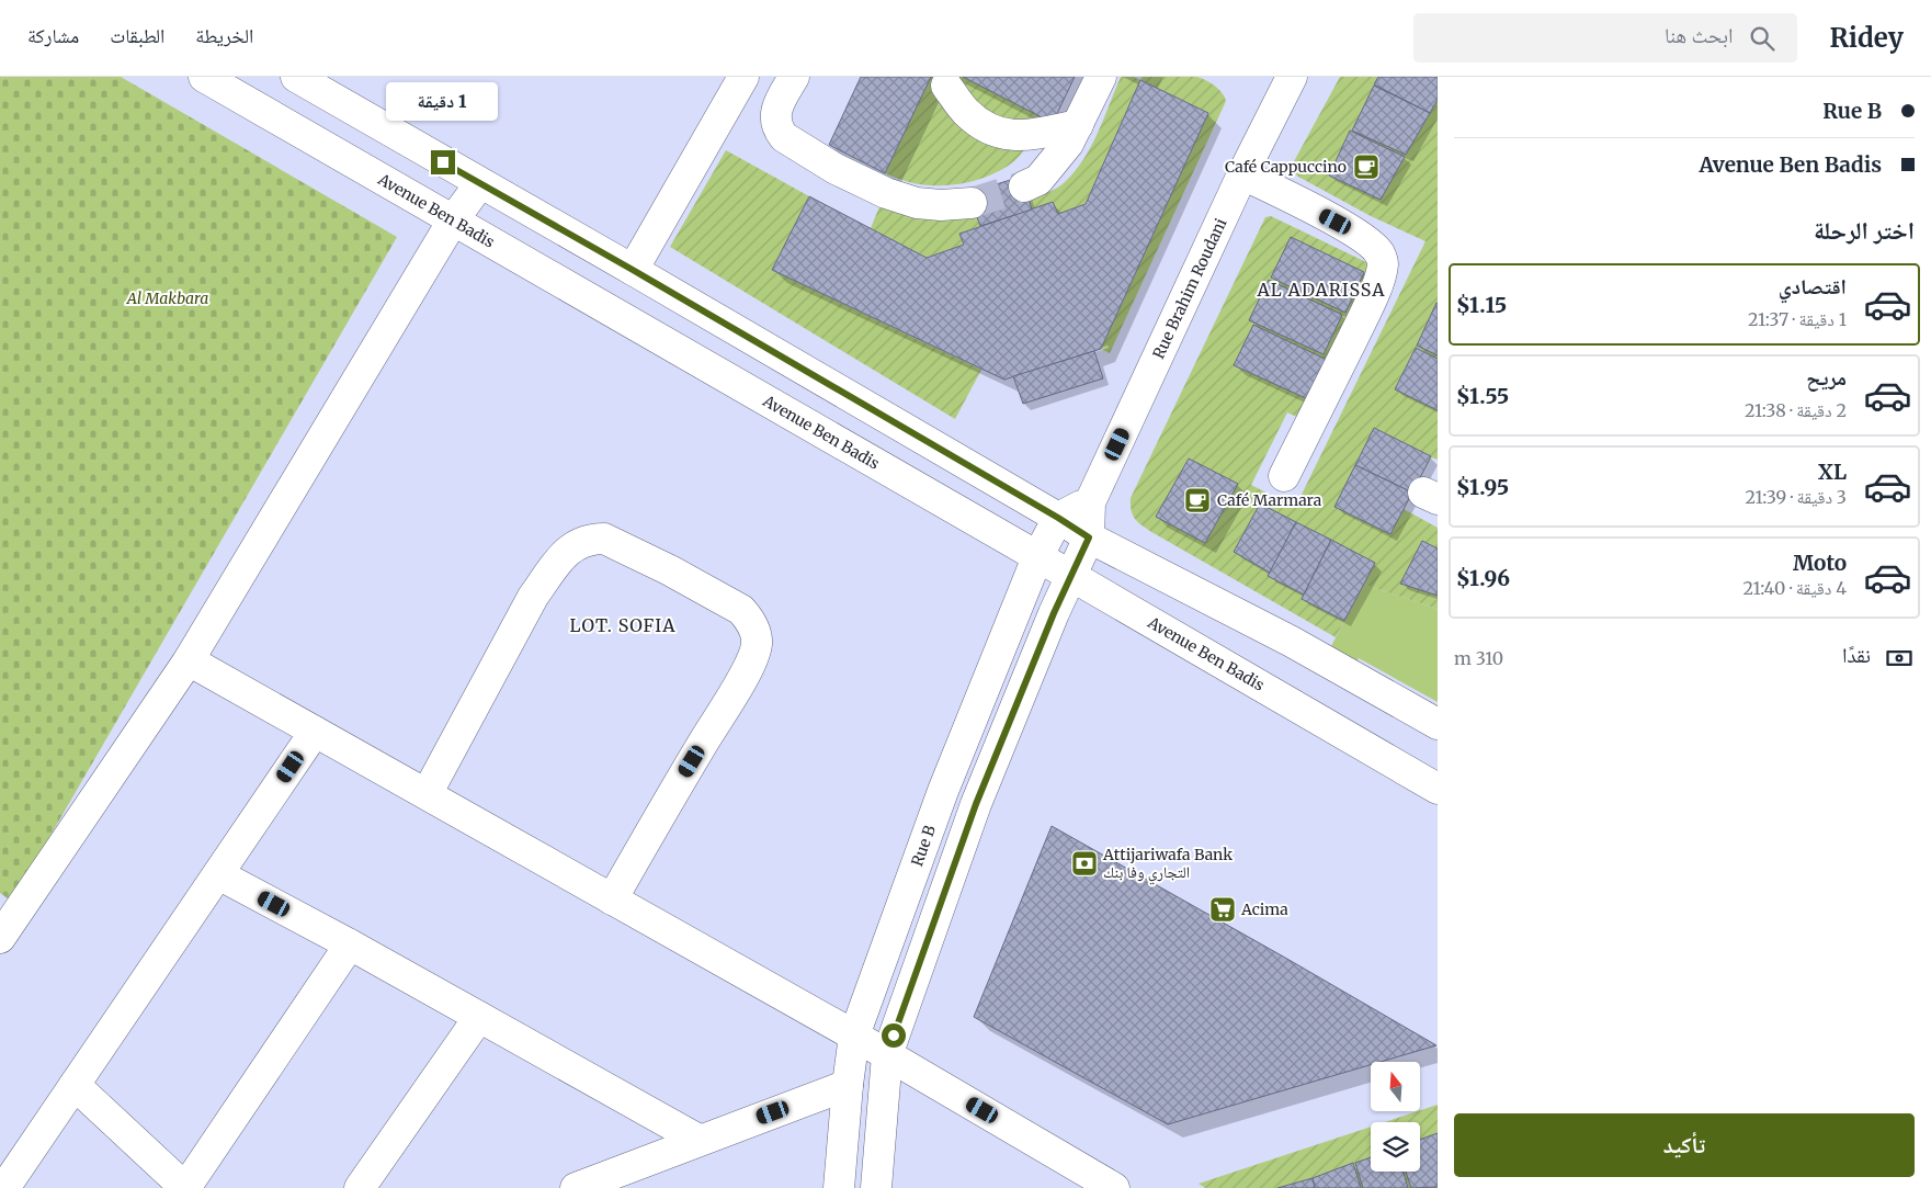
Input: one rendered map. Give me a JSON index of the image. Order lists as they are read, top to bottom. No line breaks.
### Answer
{"streets":{"street":["Avenue Ben Badis","Rue Brahim Roudani","Rue B"]},"crossings":[["Avenue Ben Badis","Rue B"]],"districts":["AL ADARISSA","LOT. SOFIA"],"parks":["Al Makbara"],"places":{"cafe":["Café Cappuccino","Café Marmara"],"bank":["Attijariwafa Bank التجاري وفا بنك"],"supermarket":["Acima"]},"north":"top","page":{"header":"Ridey","search":"ابحث هنا","nav":["الخريطة","الطبقات","مشاركة"],"banner":["Rue B","Avenue Ben Badis"],"bubble":"1 دقيقة","heading":"اختر الرحلة","list":[{"name":"اقتصادي","note":"1 دقيقة · 21:37","value":"$1.15"},{"name":"مريح","note":"2 دقيقة · 21:38","value":"$1.55"},{"name":"XL","note":"3 دقيقة · 21:39","value":"$1.95"},{"name":"Moto","note":"4 دقيقة · 21:40","value":"$1.96"}],"pay":["نقدًا","310 m"],"buttons":"تأكيد"}}
